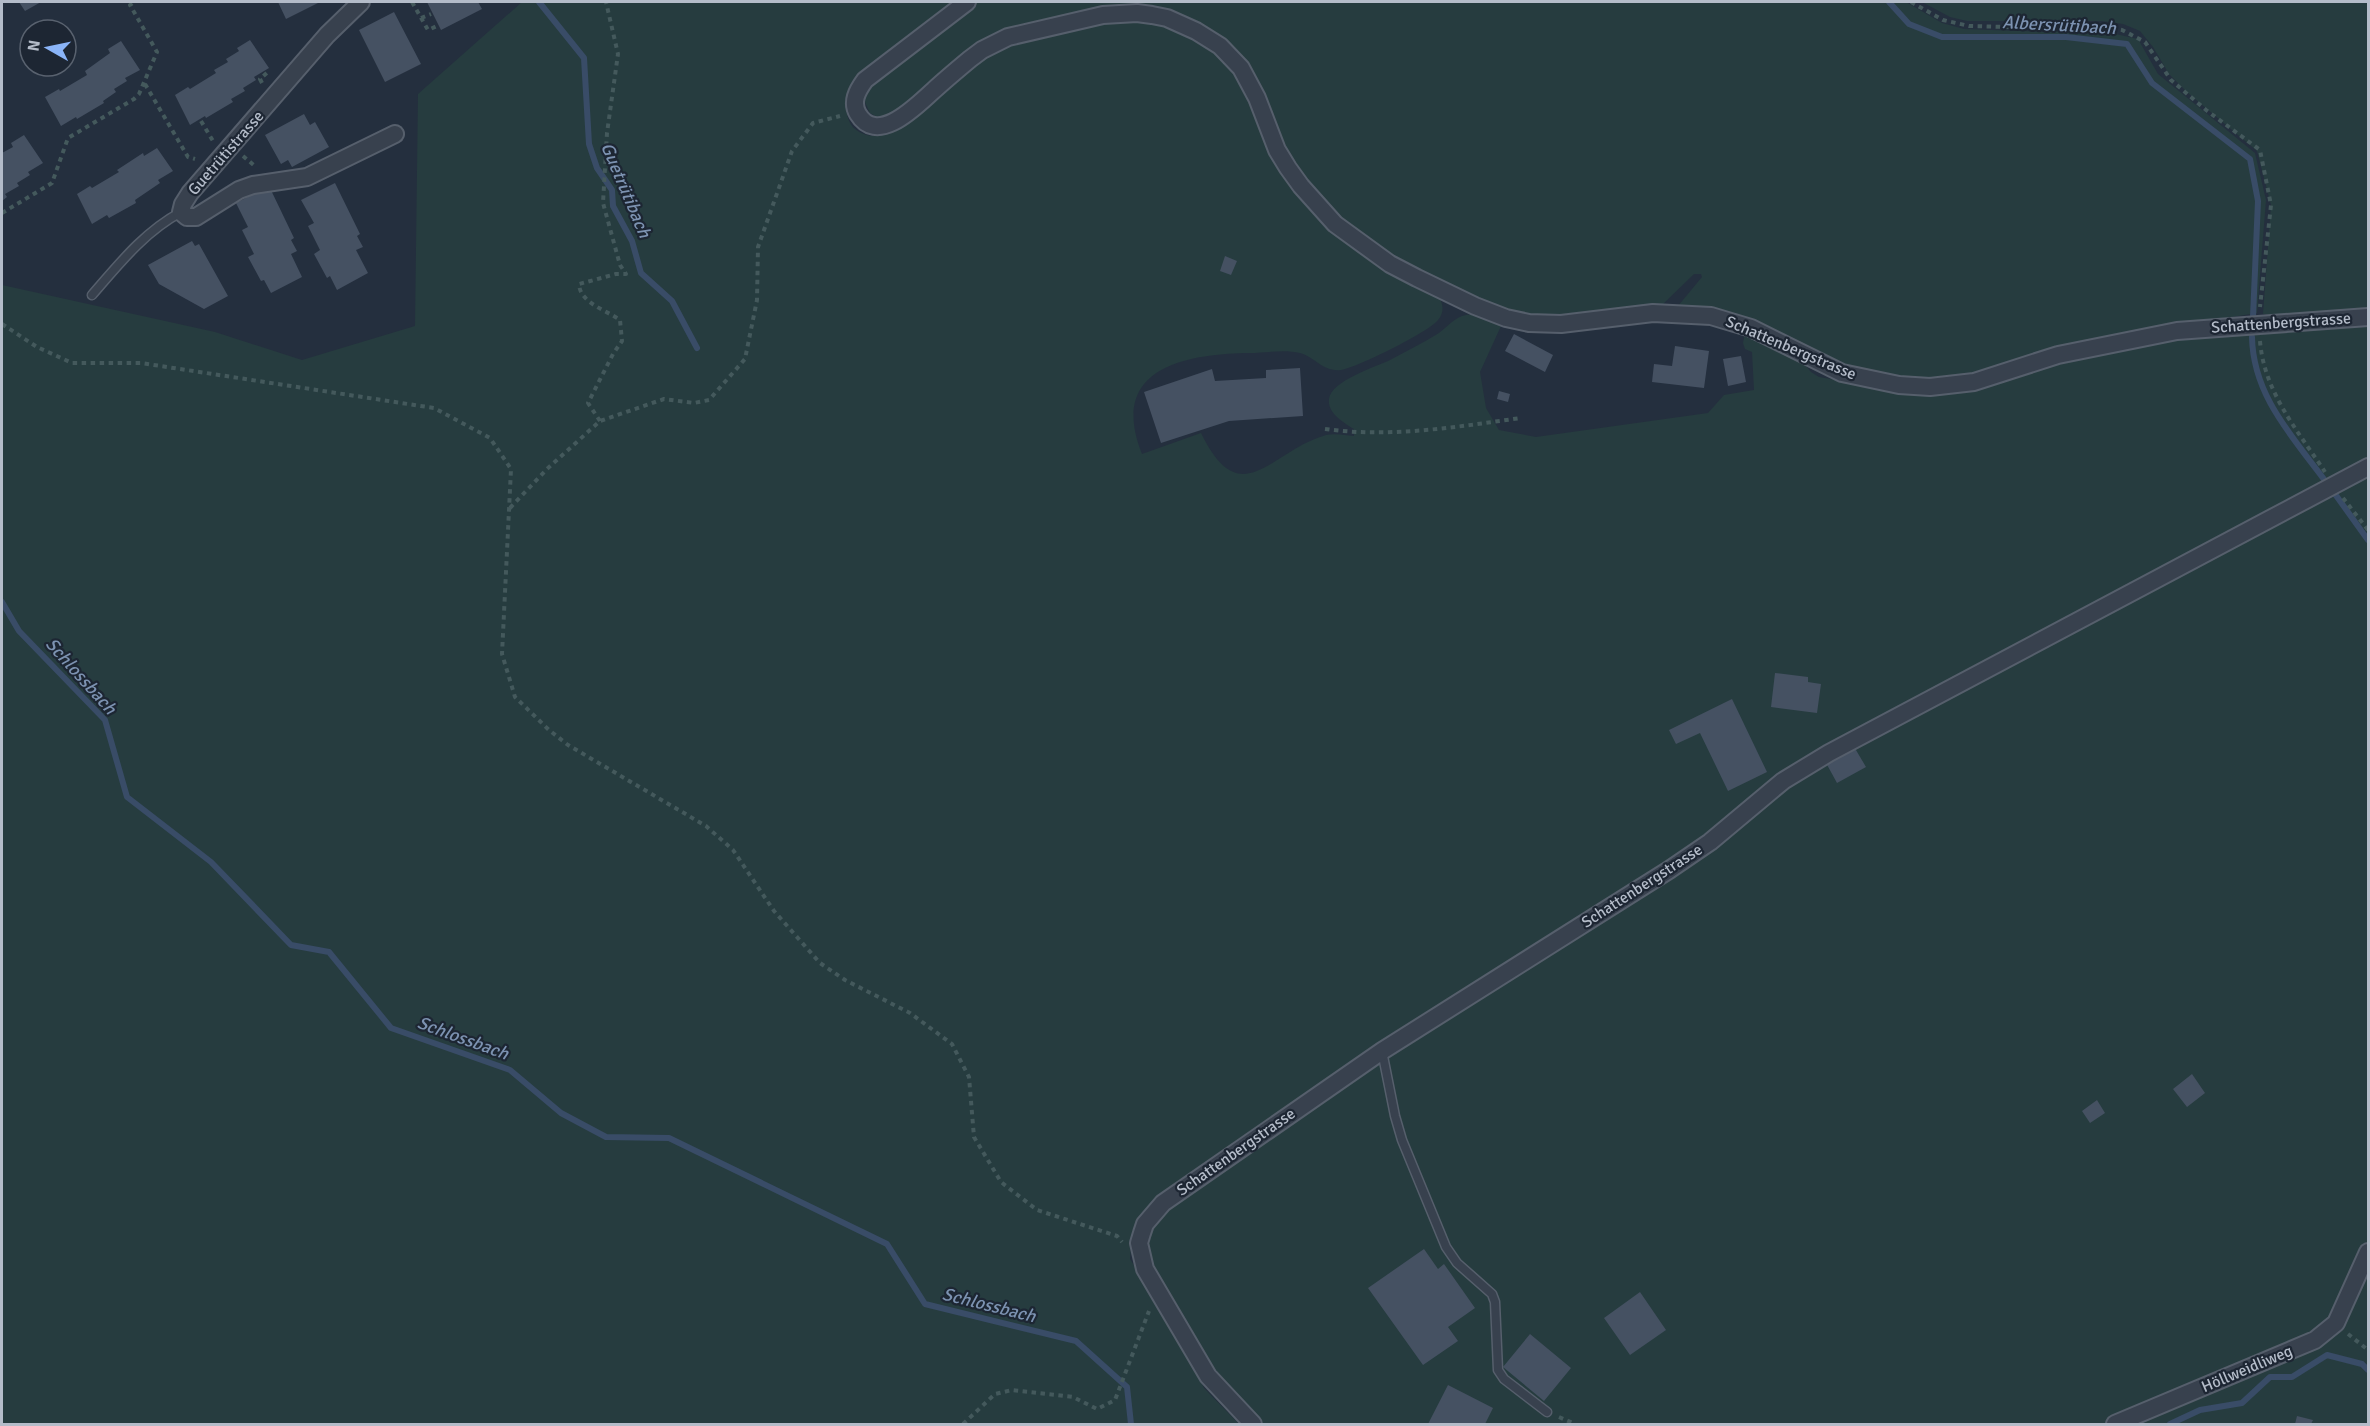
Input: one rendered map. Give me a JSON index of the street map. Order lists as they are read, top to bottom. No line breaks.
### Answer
{"streets":{"street":["Guetrütistrasse","Schattenbergstrasse","Höllweidliweg"]},"water":["Albersrütibach","Guetrütibach","Schlossbach"],"north":"left"}
